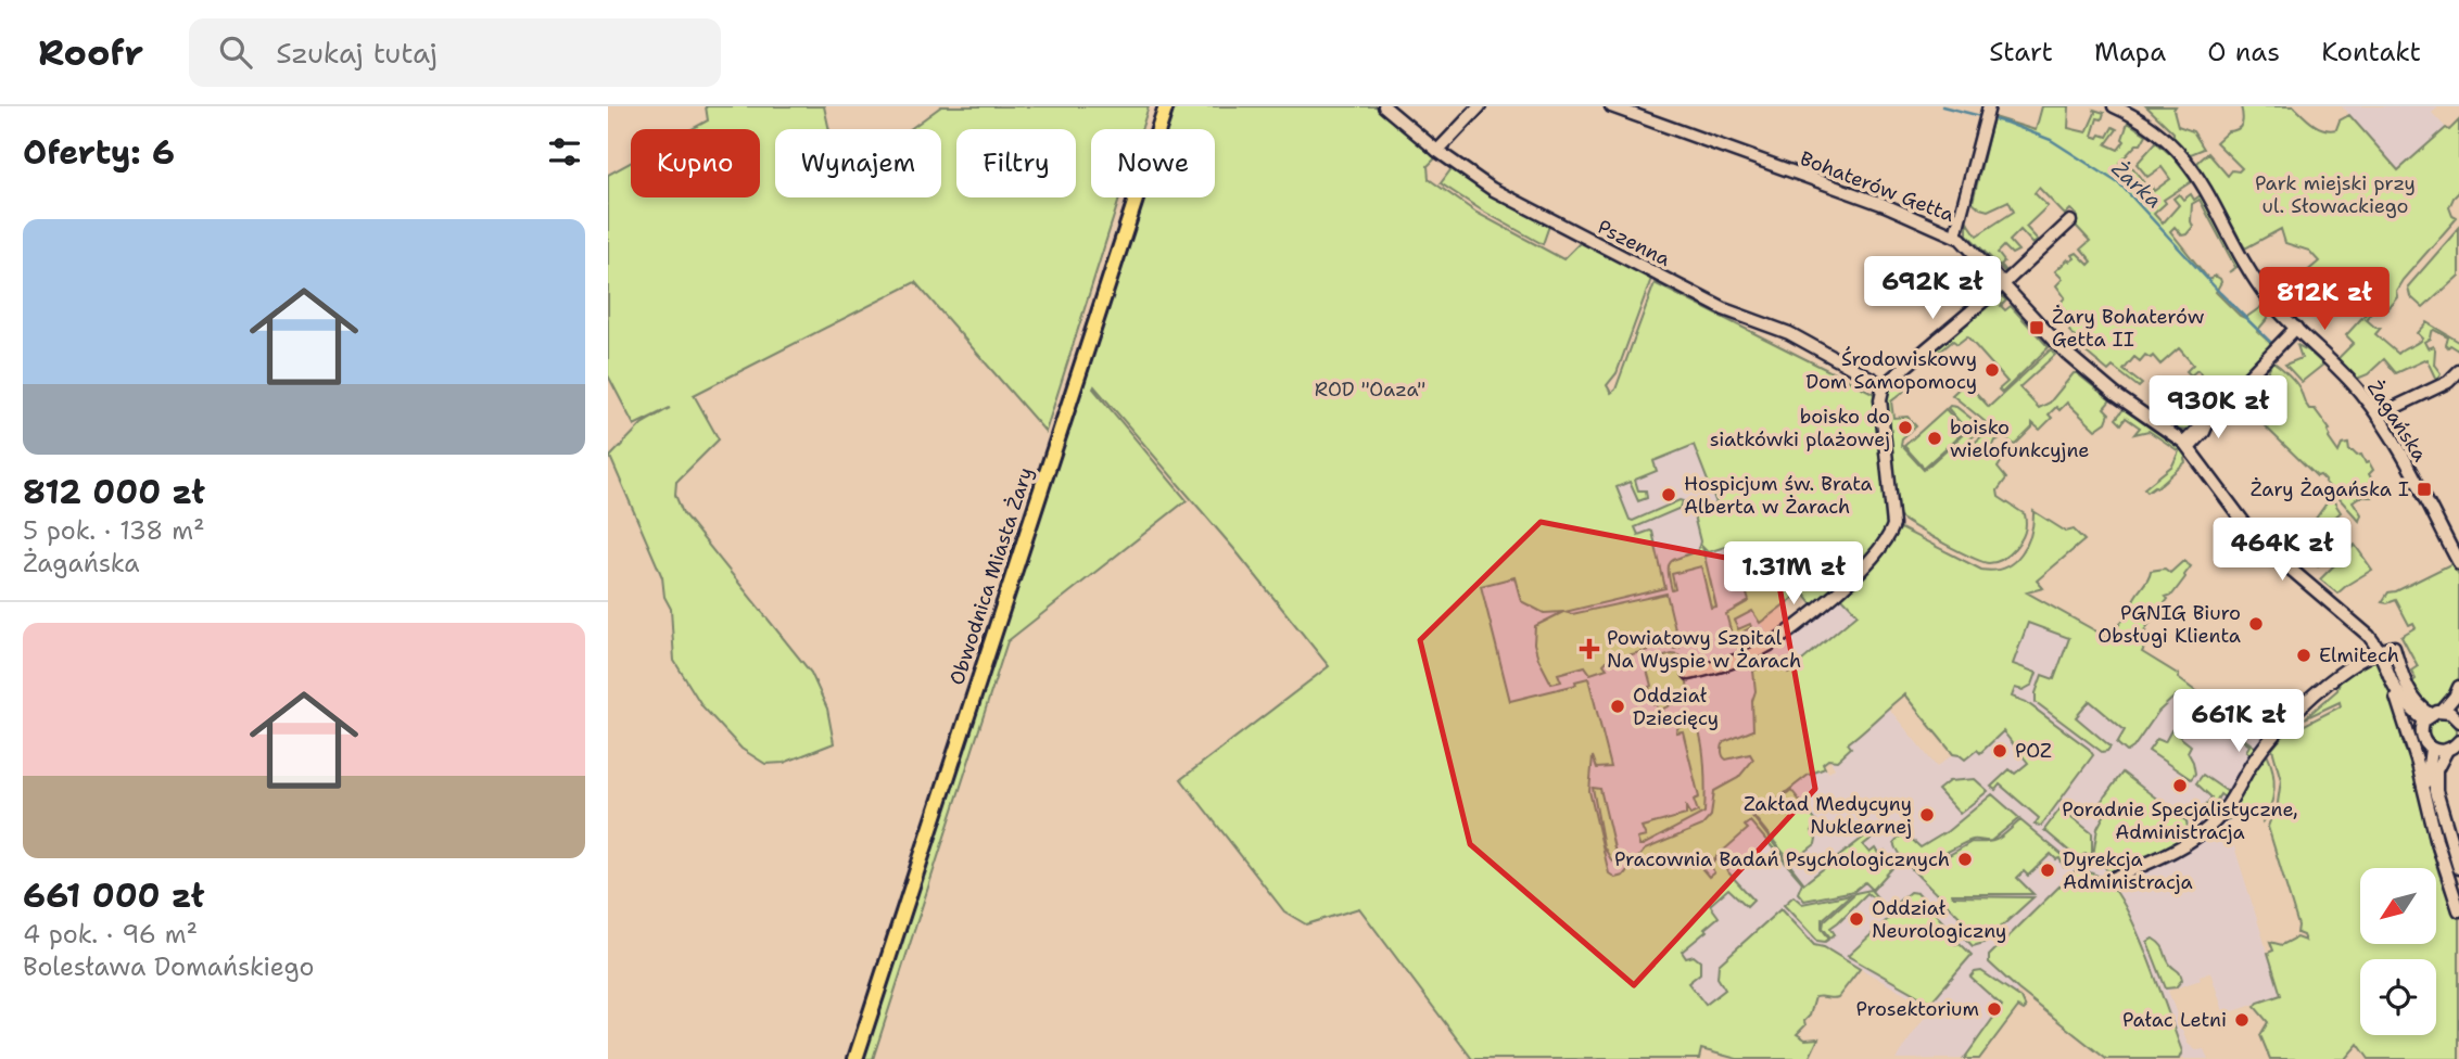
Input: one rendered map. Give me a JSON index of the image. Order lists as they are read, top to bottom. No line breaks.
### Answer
{"streets":{"main road":["Obwodnica Miasta Żary"],"street":["Bohaterów Getta","Pszenna","Żagańska"]},"water":["Żarka"],"parks":["Park miejski przy ul. Słowackiego","ROD \"Oaza\""],"places":{"transit":["Żary Bohaterów Getta II","Żary Żagańska I"],"other":["Środowiskowy Dom Samopomocy","boisko do siatkówki plażowej","boisko wielofunkcyjne","Hospicjum św. Brata Alberta w Żarach","PGNIG Biuro Obsługi Klienta","Elmitech","Oddział Dziecięcy","POZ","Poradnie Specjalistyczne, Administracja","Zakład Medycyny Nuklearnej","Pracownia Badań Psychologicznych","Dyrekcja Administracja","Oddział Neurologiczny","Prosektorium","Pałac Letni"],"health":["Powiatowy Szpital Na Wyspie w Żarach"]},"north":"bottom left","page":{"header":"Roofr","search":"Szukaj tutaj","nav":["Start","Mapa","O nas","Kontakt"],"heading":"Oferty: 6","chip":["Kupno","Wynajem","Filtry","Nowe"],"list":[{"name":"812 000 zł","note":"5 pok. · 138 m² · Żagańska"},{"name":"661 000 zł","note":"4 pok. · 96 m² · Bolesława Domańskiego"}],"price":["692K zł","812K zł","930K zł","464K zł","1.31M zł","661K zł"]}}
